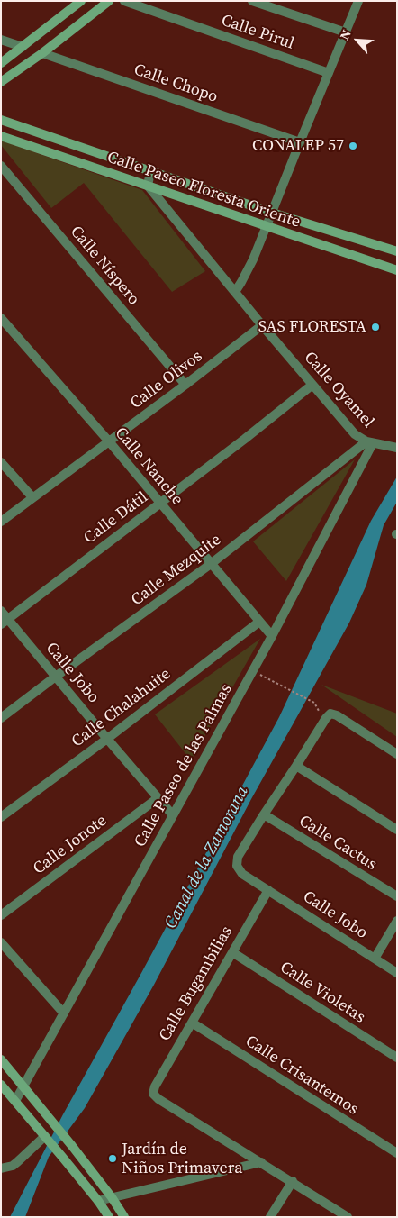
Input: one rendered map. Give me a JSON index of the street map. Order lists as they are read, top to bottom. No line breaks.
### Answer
{"streets":{"street":["Calle Pirul","Calle Chopo","Calle Paseo Floresta Oriente","Calle Níspero","Calle Olivos","Calle Oyamel","Calle Nanche","Calle Dátil","Calle Mezquite","Calle Jobo","Calle Chalahuite","Calle Paseo de las Palmas","Calle Cactus","Calle Jonote","Calle Bugambilias","Calle Violetas","Calle Crisantemos"]},"crossings":[["Calle Paseo Floresta Oriente","Calle Oyamel"],["Calle Níspero","Calle Olivos"],["Calle Olivos","Calle Oyamel"],["Calle Olivos","Calle Nanche"],["Calle Oyamel","Calle Dátil"],["Calle Oyamel","Calle Mezquite"],["Calle Oyamel","Calle Paseo de las Palmas"],["Calle Nanche","Calle Dátil"],["Calle Nanche","Calle Mezquite"],["Calle Nanche","Calle Chalahuite"],["Calle Nanche","Calle Paseo de las Palmas"],["Calle Dátil","Calle Jobo"],["Calle Mezquite","Calle Jobo"],["Calle Mezquite","Calle Paseo de las Palmas"],["Calle Jobo","Calle Chalahuite"],["Calle Jobo","Calle Paseo de las Palmas"],["Calle Jobo","Calle Cactus"],["Calle Jobo","Calle Jonote"],["Calle Jobo","Calle Bugambilias"],["Calle Bugambilias","Calle Violetas"],["Calle Bugambilias","Calle Crisantemos"]],"water":["Canal de la Zamorana"],"places":["CONALEP 57","SAS FLORESTA","Jardín de Niños Primavera"],"north":"top left"}
